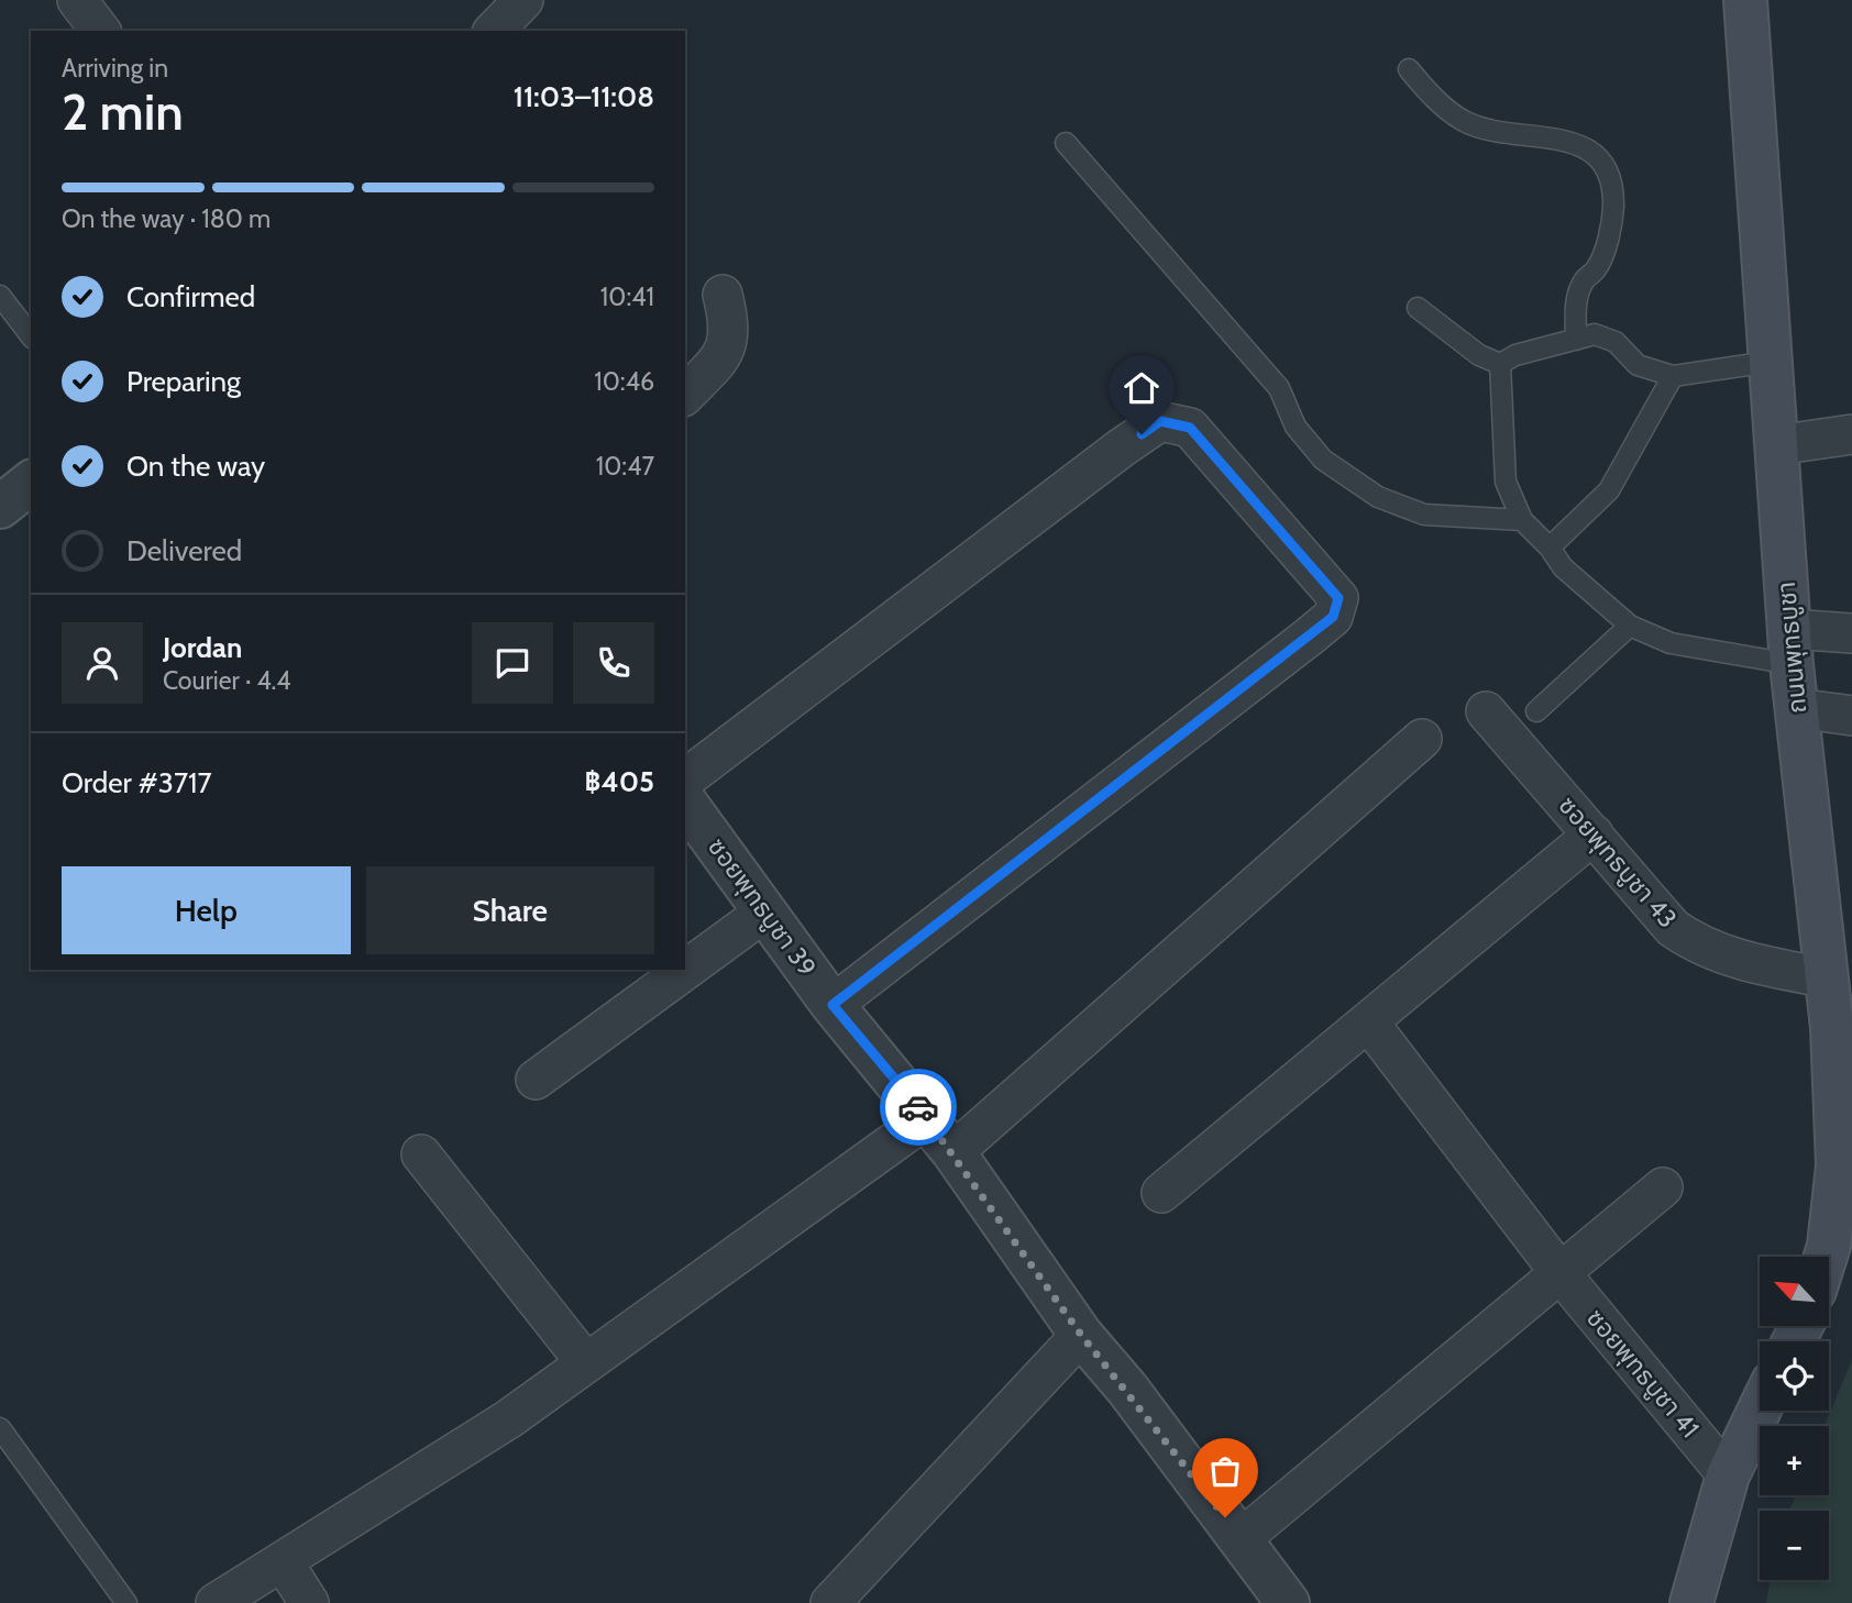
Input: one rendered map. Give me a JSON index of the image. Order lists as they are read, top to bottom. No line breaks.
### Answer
{"streets":{"main road":["ถนนพุทธบูชา"],"street":["ซอยพุทธบูชา 43","ซอยพุทธบูชา 39","ซอยพุทธบูชา 41"]},"crossings":[["ถนนพุทธบูชา","ซอยพุทธบูชา 43"]],"north":"top left","page":{"heading":["2 min","Arriving in","11:03–11:08"],"panel":["Jordan","Courier · 4.4","Order #3717","฿405"],"bar":"On the way · 180 m","list":[["Confirmed","10:41"],["Preparing","10:46"],["On the way","10:47"],"Delivered"],"buttons":["Help","Share"],"map_buttons":["+","−"]}}
